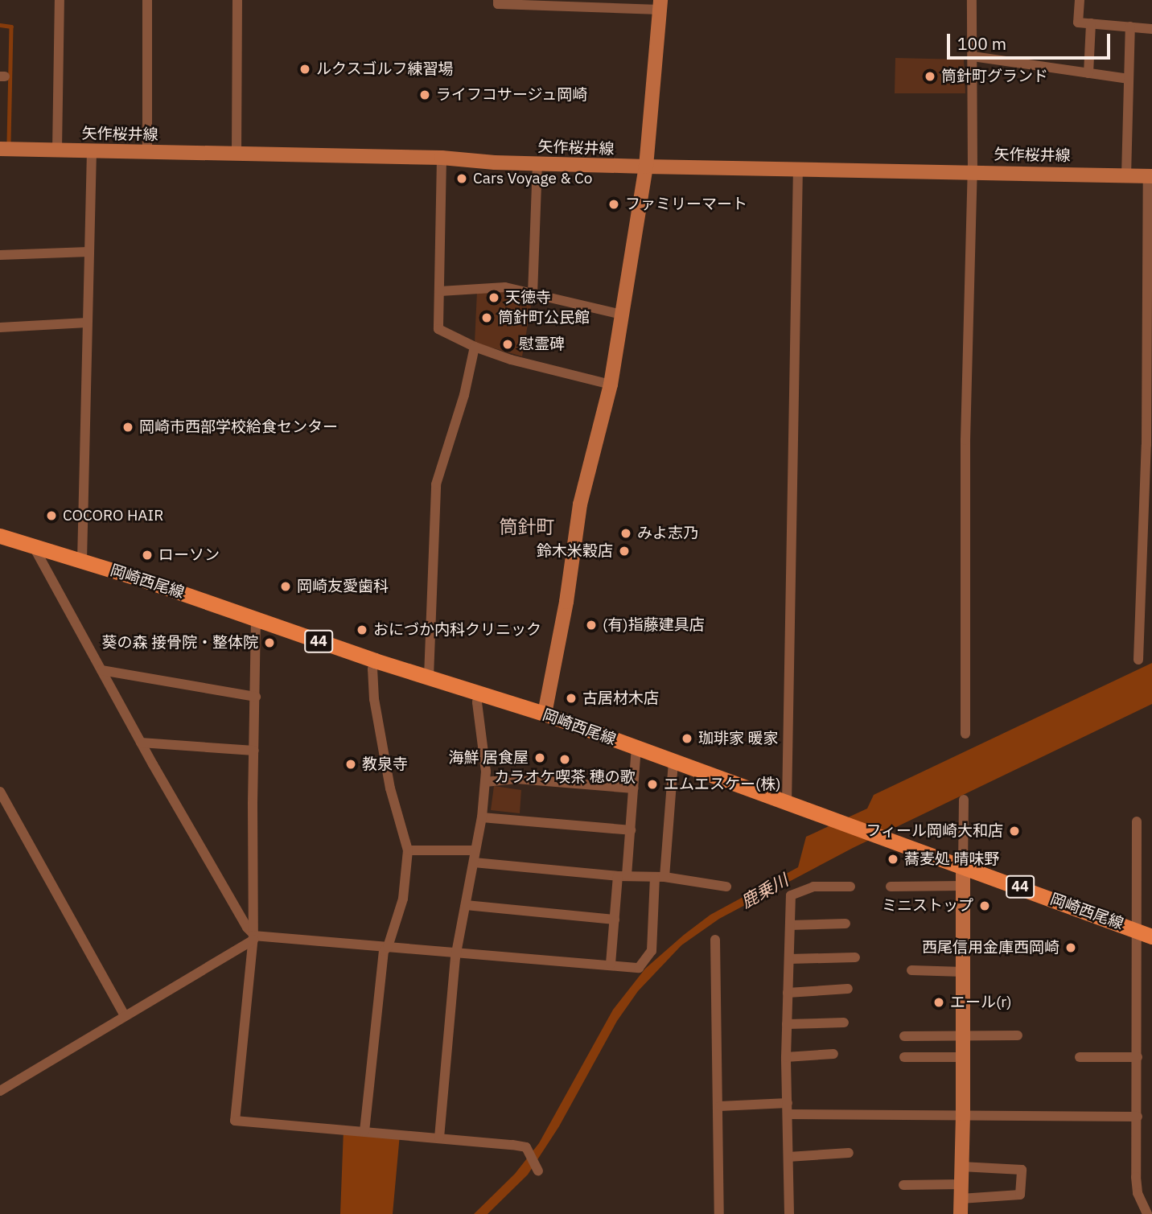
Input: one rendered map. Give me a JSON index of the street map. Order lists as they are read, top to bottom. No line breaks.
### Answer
{"streets":{"main road":["岡崎西尾線","44"],"street":["矢作桜井線"]},"districts":["筒針町"],"water":["鹿乗川"],"places":["ルクスゴルフ練習場","筒針町グランド","ライフコサージュ岡崎","Cars Voyage & Co","ファミリーマート","天徳寺","筒針町公民館","慰霊碑","岡崎市西部学校給食センター","COCORO HAIR","みよ志乃","鈴木米穀店","ローソン","岡崎友愛歯科","(有)指藤建具店","おにづか内科クリニック","葵の森 接骨院・整体院","古居材木店","珈琲家 暖家","海鮮 居食屋","カラオケ喫茶 穂の歌","教泉寺","エムエスケー(株)","フィール岡崎大和店","蕎麦処 晴味野","ミニストップ","西尾信用金庫西岡崎","エール(r)"],"scale_bar":"100 m"}
